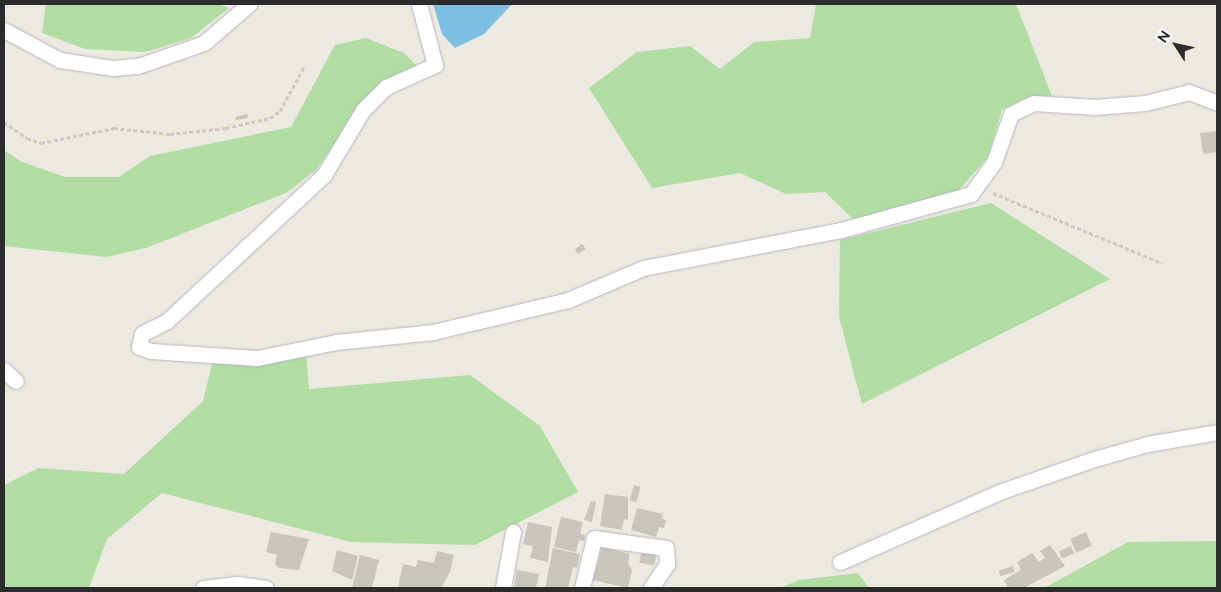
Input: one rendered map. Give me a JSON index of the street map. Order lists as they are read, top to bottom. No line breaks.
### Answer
{"north":"top left"}
